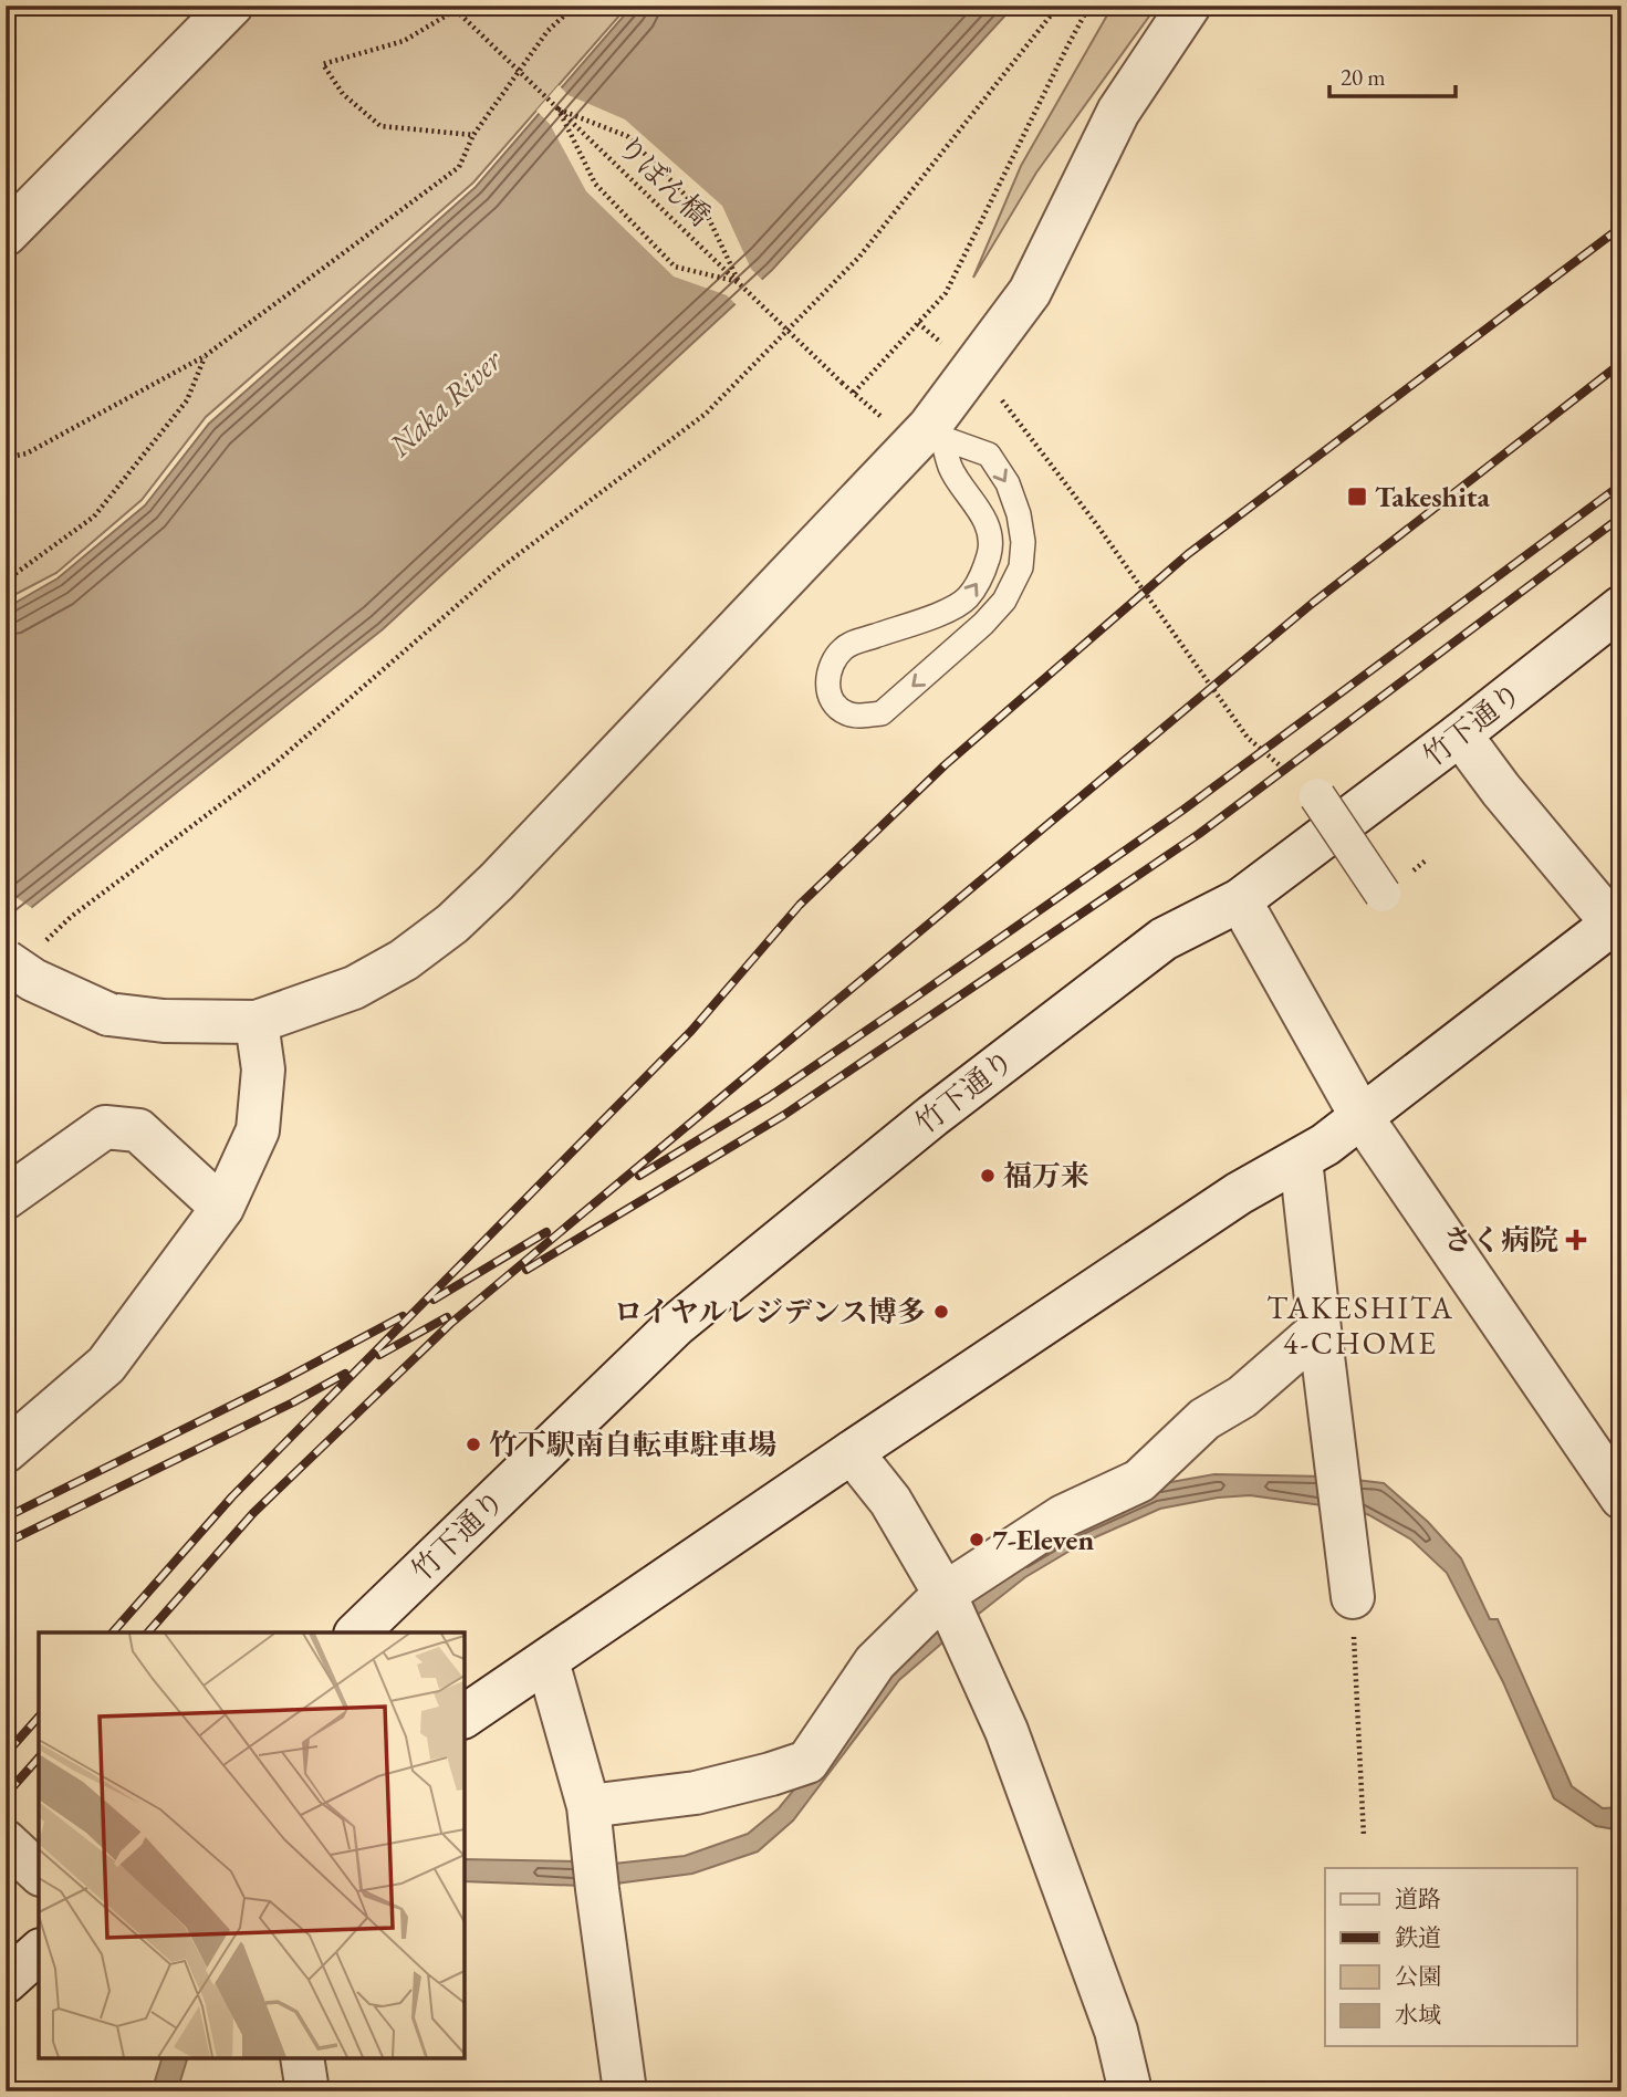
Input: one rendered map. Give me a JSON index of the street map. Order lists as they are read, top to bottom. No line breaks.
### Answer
{"streets":{"street":["竹下通り"],"path":["りぼん橋"]},"districts":["TAKESHITA 4-CHOME"],"water":["Naka River"],"places":{"transit":["Takeshita"],"other":["福万来","ロイヤルレジデンス博多","竹下駅南自転車駐車場","7-Eleven"],"health":["さく病院"]},"legend":["道路","鉄道","公園","水域"],"scale_bar":"20 m"}
